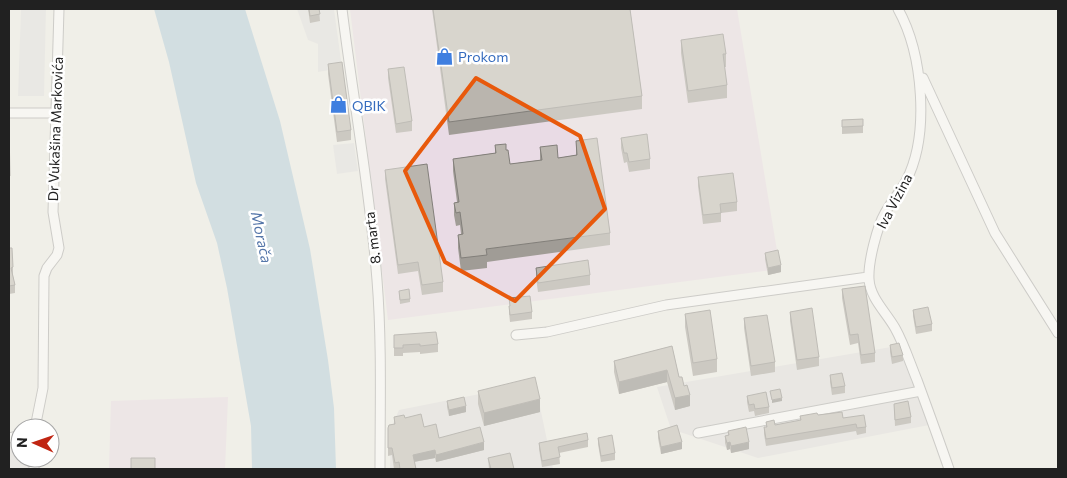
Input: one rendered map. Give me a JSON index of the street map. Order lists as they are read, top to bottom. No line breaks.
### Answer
{"streets":{"street":["Dr Vukašina Markovića","Iva Vizina","8. marta"]},"water":["Morača"],"places":{"shop":["Prokom","QBIK"]},"north":"left"}
